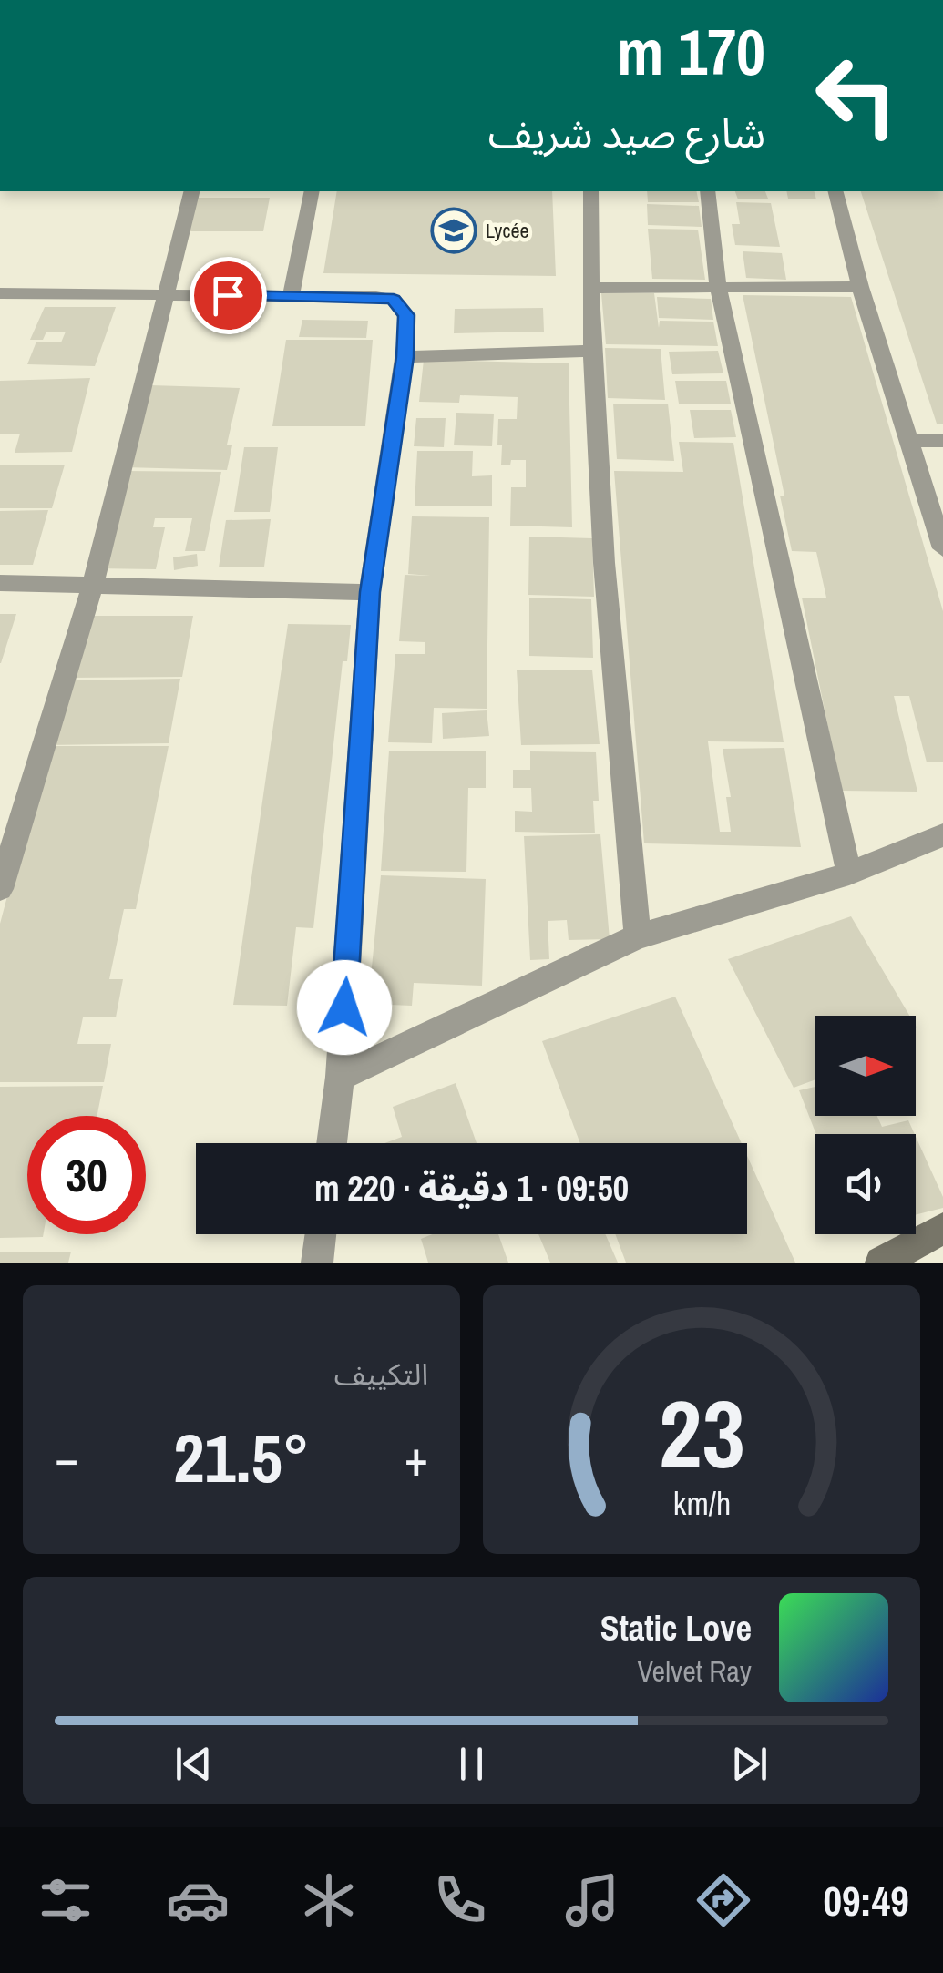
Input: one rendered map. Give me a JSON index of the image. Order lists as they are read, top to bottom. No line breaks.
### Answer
{"places":{"school or university":["Lycée"]},"north":"right","page":{"turn":["170 m","شارع صيد شريف"],"limit":"30","trip":"09:50 · 1 دقيقة · 220 m","tile":"التكييف","heat":["−","21.5°","+"],"song":["Static Love","Velvet Ray"],"tabs":"09:49","gauge":["23","km/h"]}}
